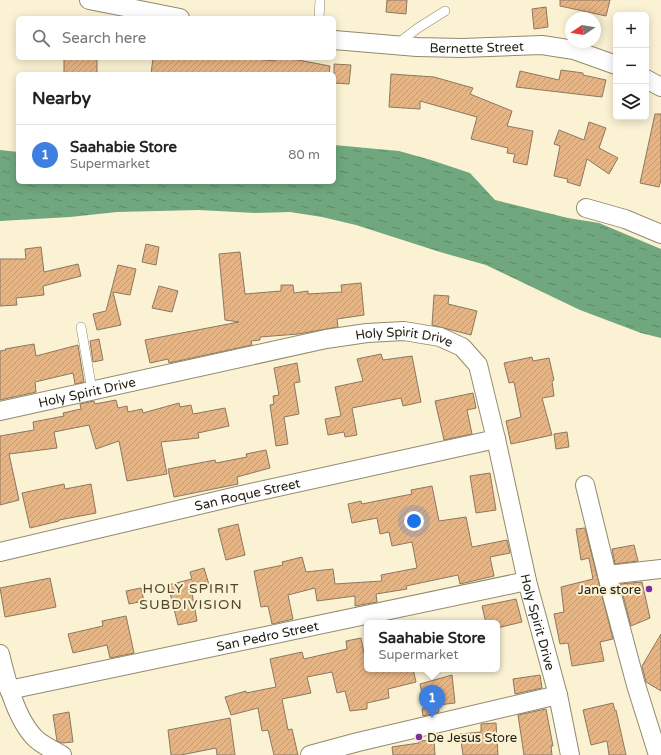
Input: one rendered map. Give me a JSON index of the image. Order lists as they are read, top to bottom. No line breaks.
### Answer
{"streets":{"street":["Bernette Street","Holy Spirit Drive","San Roque Street","San Pedro Street"]},"crossings":[["Holy Spirit Drive","San Roque Street"],["Holy Spirit Drive","San Pedro Street"]],"districts":["HOLY SPIRIT SUBDIVISION"],"places":["Jane store","De Jesus Store"],"north":"left","page":{"map_buttons":["+","−"],"search":"Search here","heading":"Nearby","list":[{"mark":"1","name":"Saahabie Store","note":"Supermarket","value":"80 m"}],"popup":["Saahabie Store","Supermarket"],"pins":"1"}}
